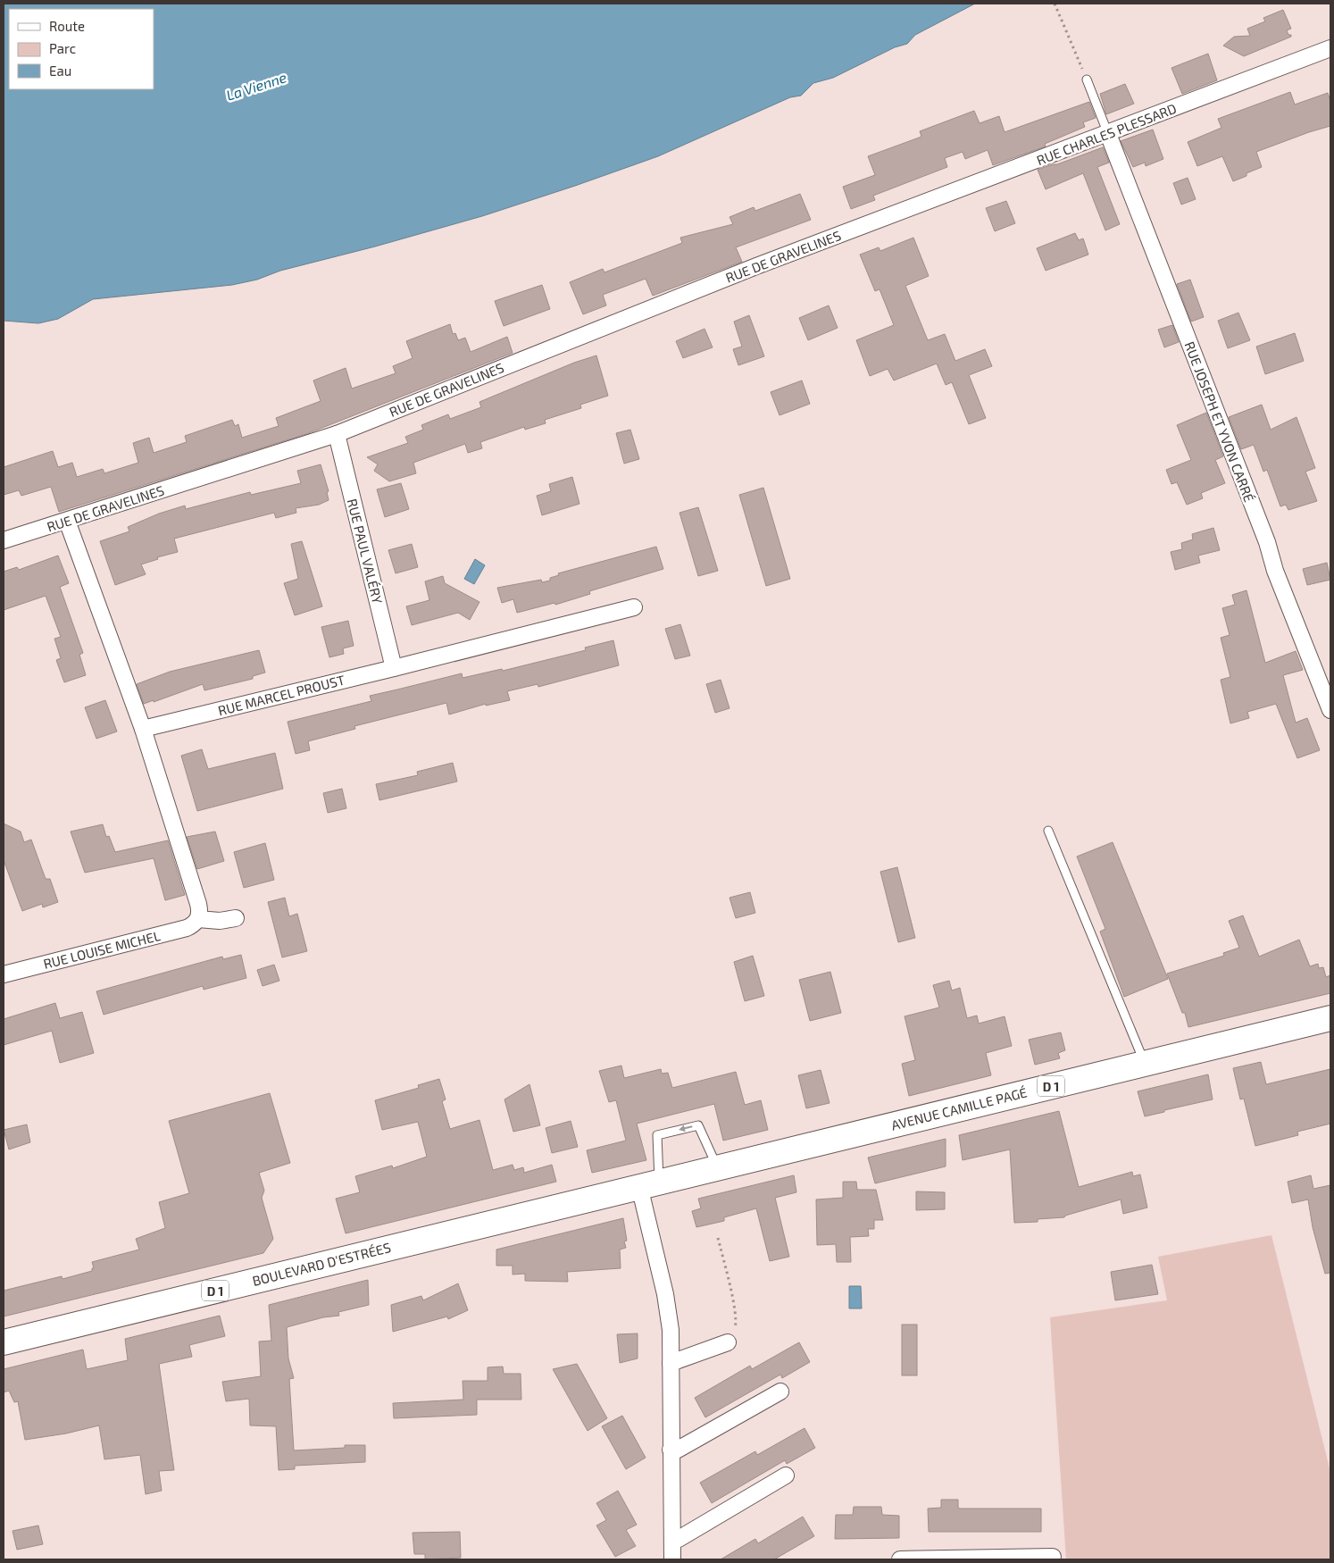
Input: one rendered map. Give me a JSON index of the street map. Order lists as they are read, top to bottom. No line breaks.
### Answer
{"streets":{"main road":["D 1","AVENUE CAMILLE PAGÉ","BOULEVARD D'ESTRÉES"],"street":["RUE CHARLES PLESSARD","RUE DE GRAVELINES","RUE JOSEPH ET YVON CARRÉ","RUE PAUL VALÉRY","RUE MARCEL PROUST","RUE LOUISE MICHEL"]},"crossings":[["RUE CHARLES PLESSARD","RUE DE GRAVELINES"],["RUE CHARLES PLESSARD","RUE JOSEPH ET YVON CARRÉ"],["RUE DE GRAVELINES","RUE PAUL VALÉRY"],["RUE PAUL VALÉRY","RUE MARCEL PROUST"],["AVENUE CAMILLE PAGÉ","BOULEVARD D'ESTRÉES"]],"water":["La Vienne"],"legend":["Route","Parc","Eau"]}
